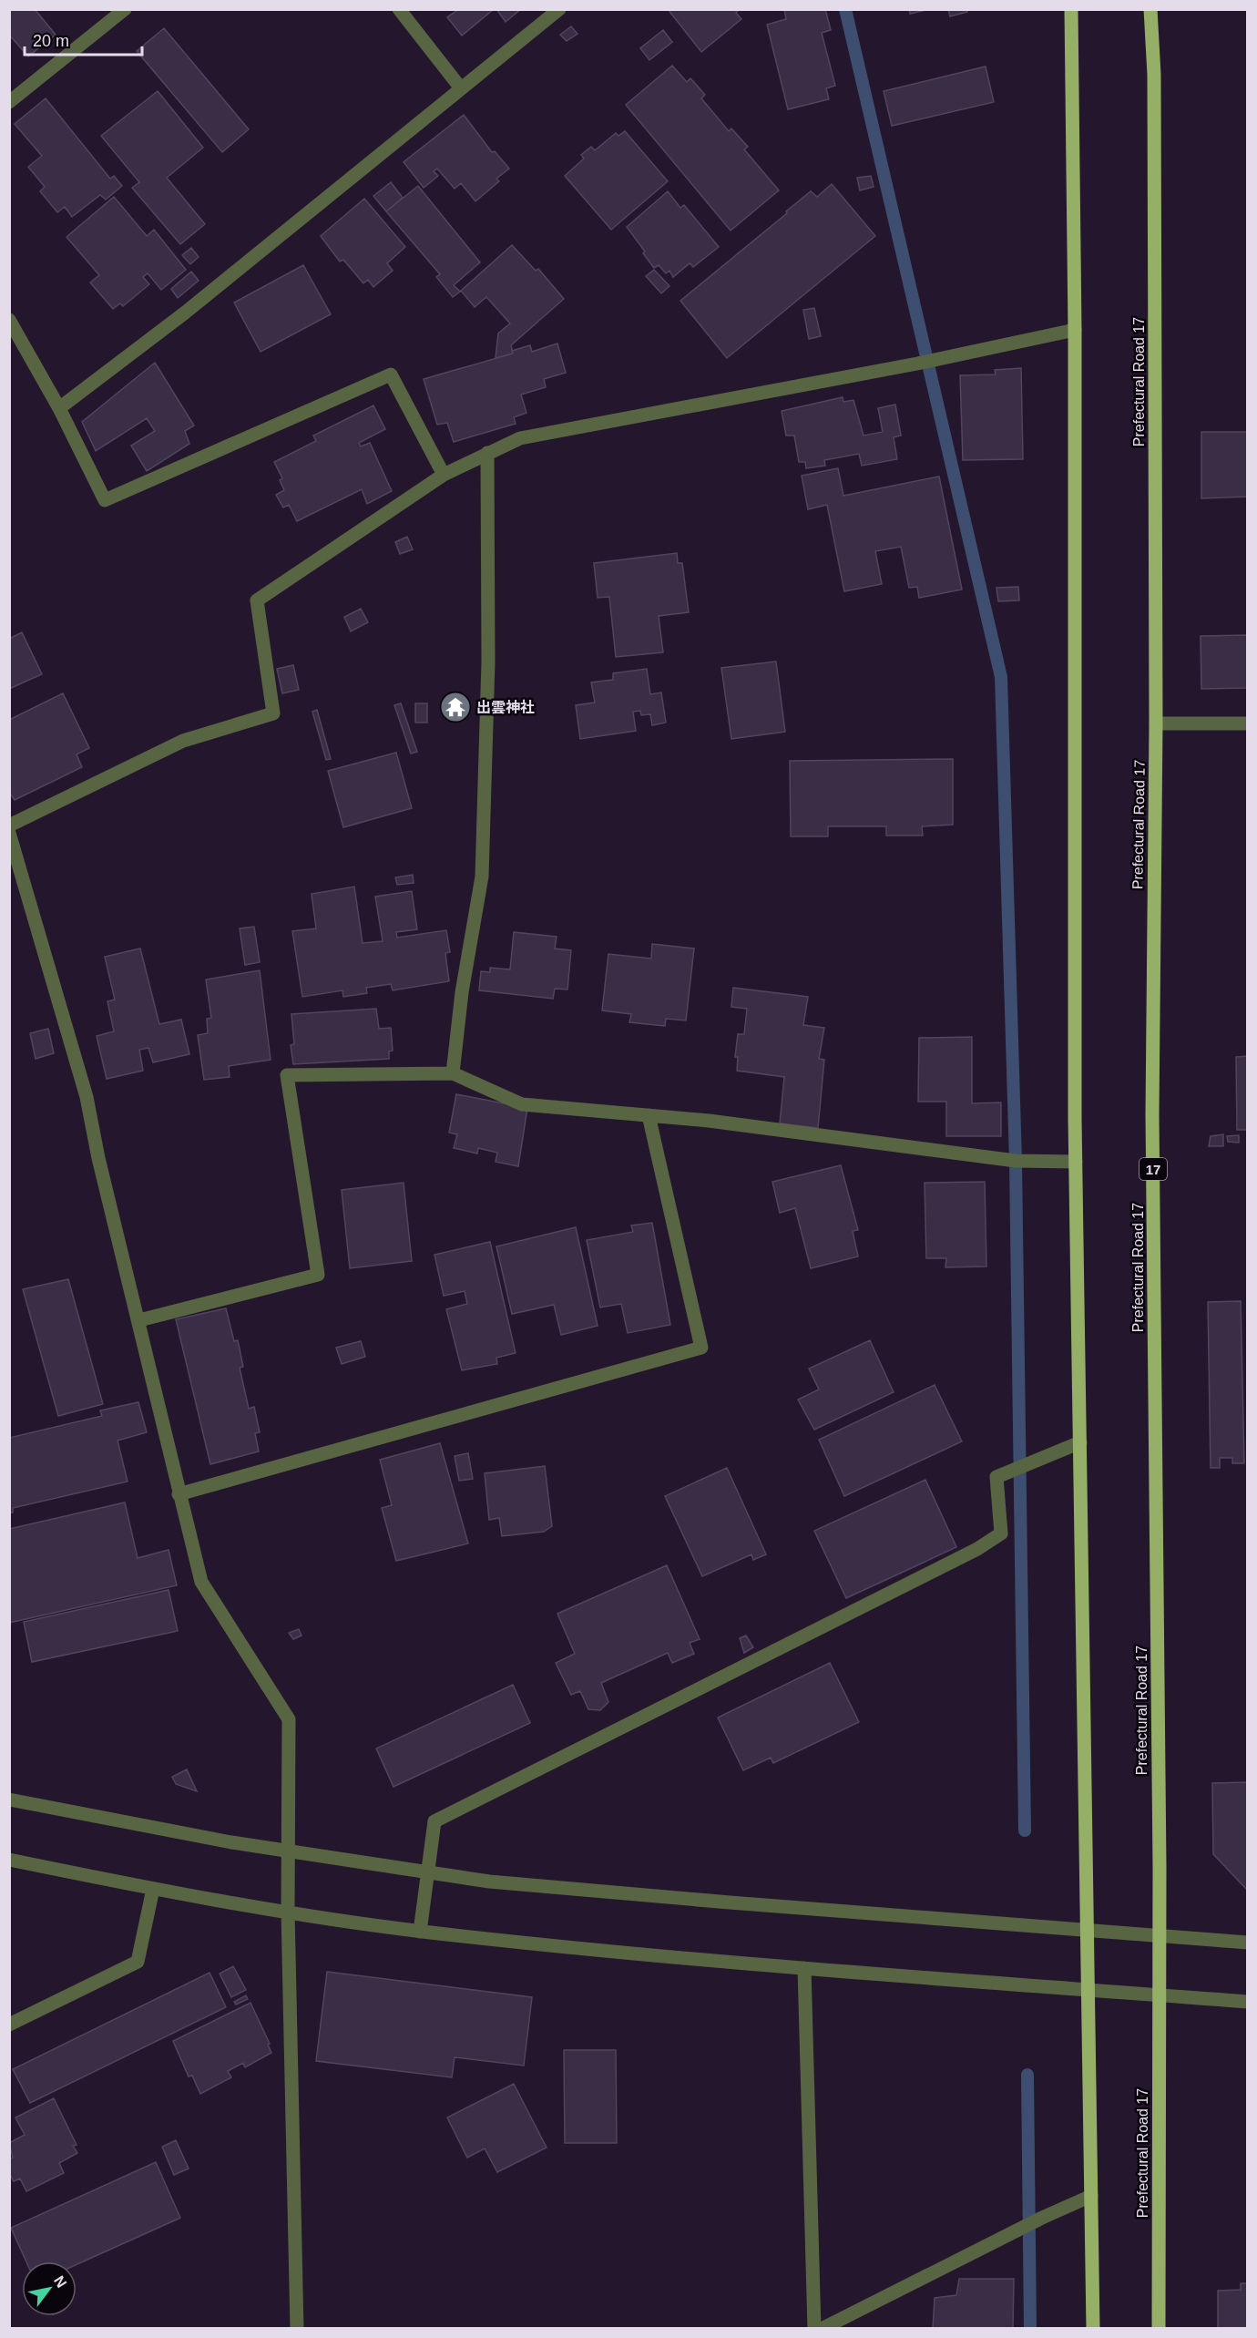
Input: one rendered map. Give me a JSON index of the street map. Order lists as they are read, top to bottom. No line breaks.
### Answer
{"streets":{"main road":["Prefectural Road 17","17"]},"places":{"temple":["出雲神社"]},"scale_bar":"20 m","north":"top right"}
